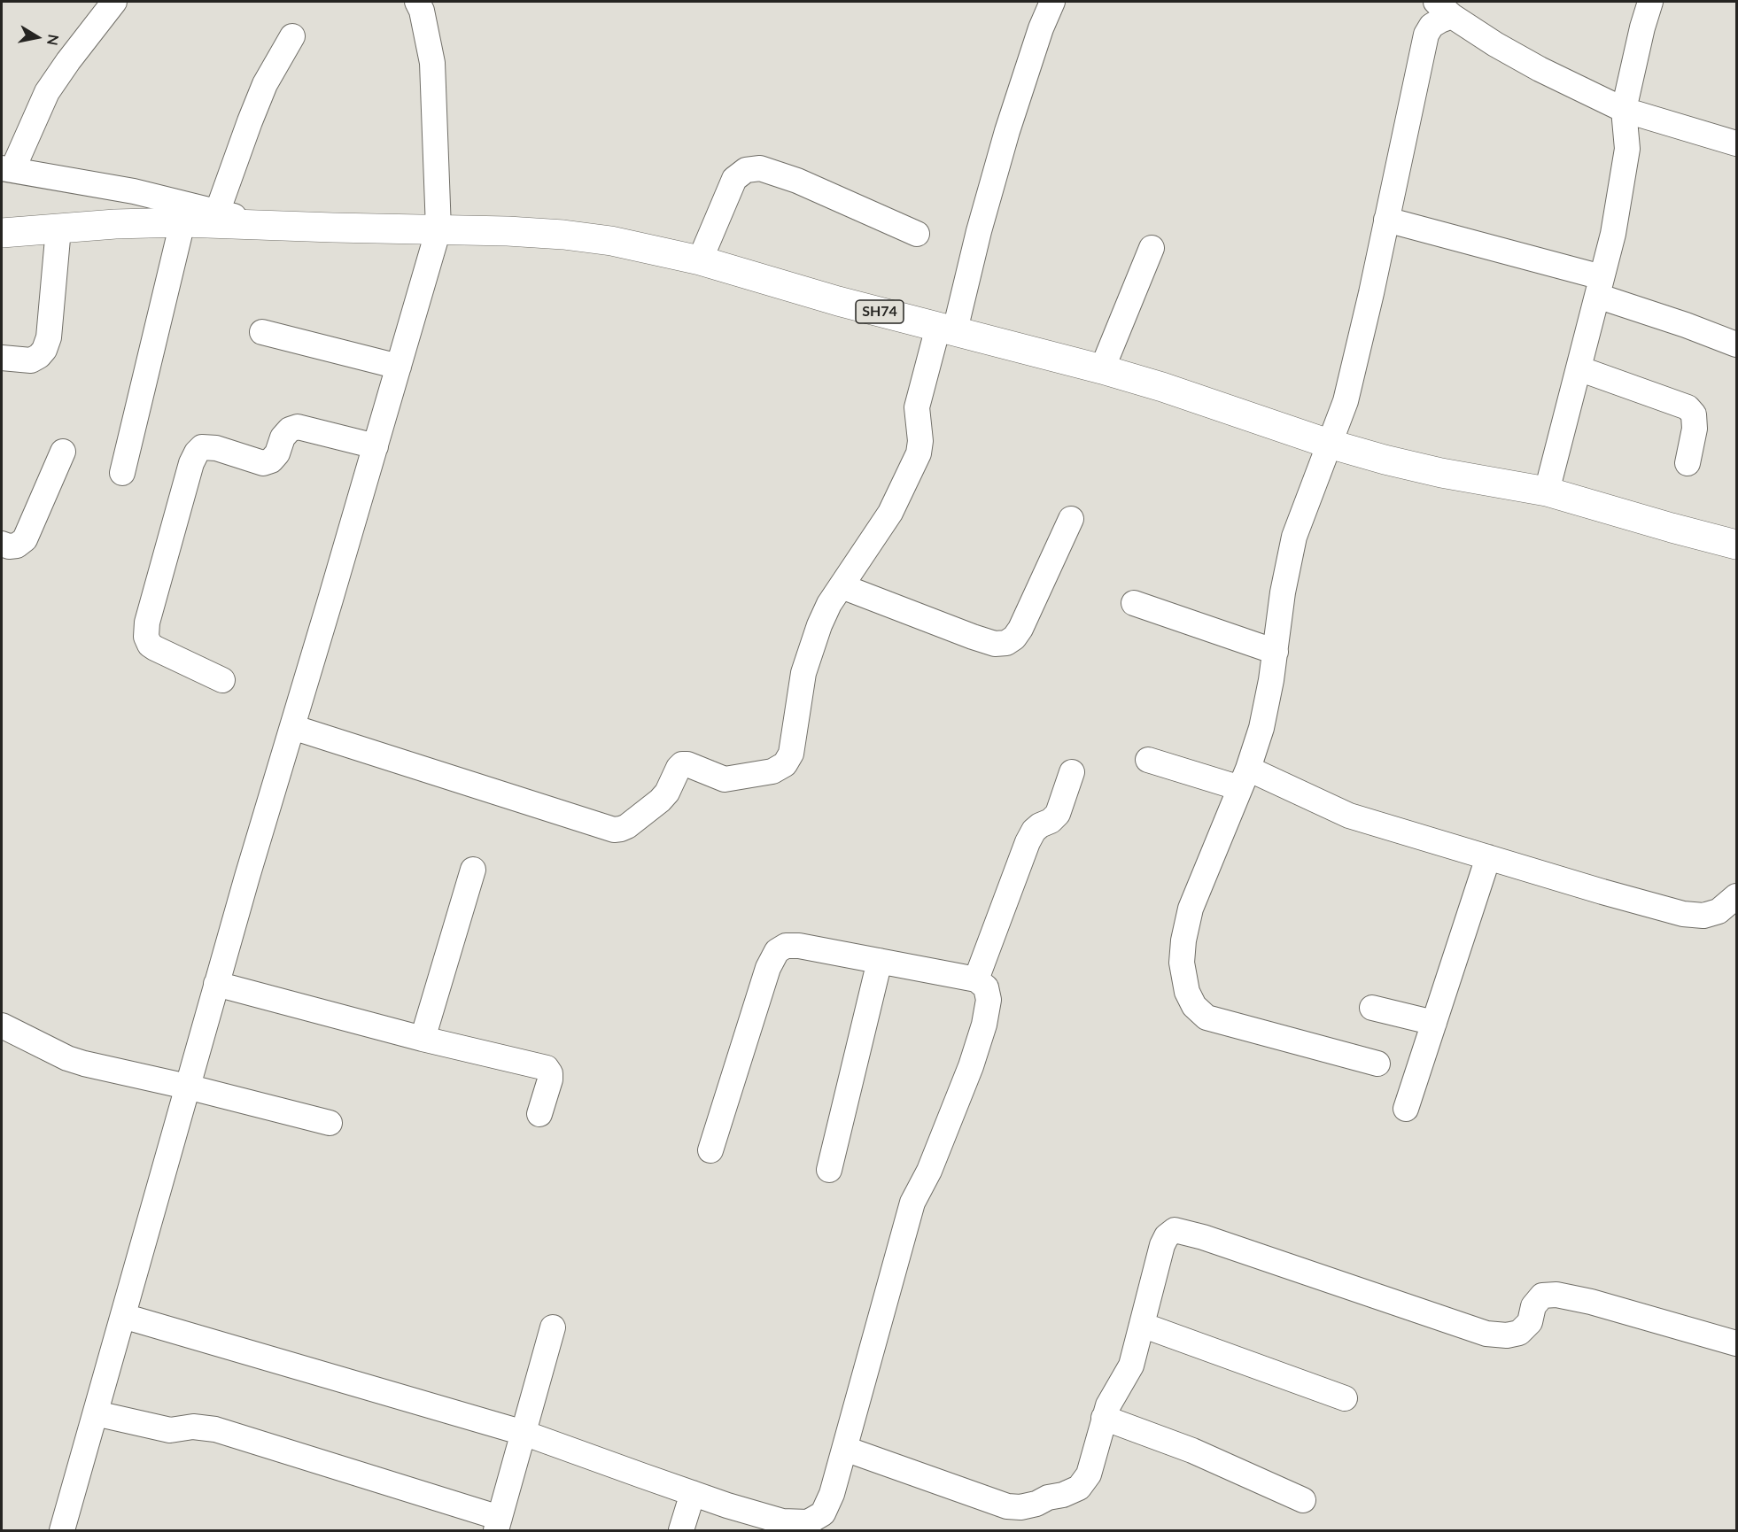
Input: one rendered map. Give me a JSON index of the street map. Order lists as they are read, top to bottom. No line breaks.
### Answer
{"streets":{"highway":["SH74"]},"north":"right"}
